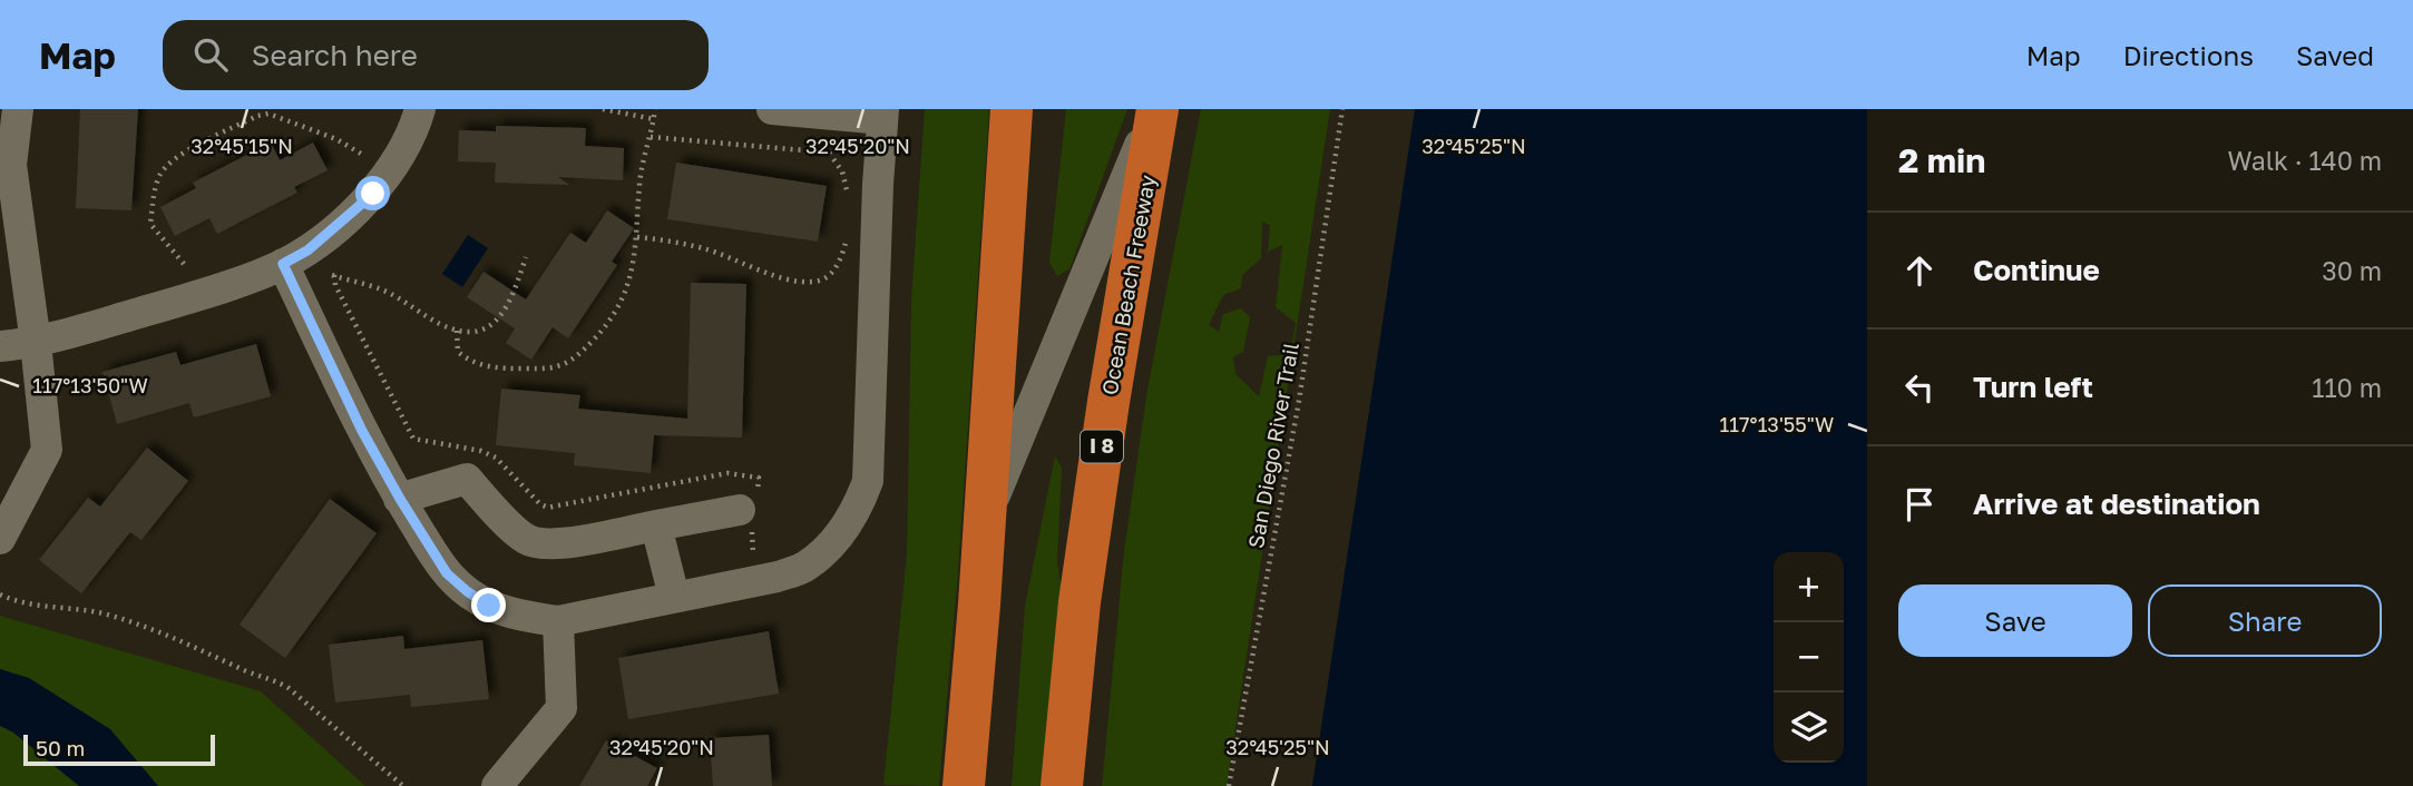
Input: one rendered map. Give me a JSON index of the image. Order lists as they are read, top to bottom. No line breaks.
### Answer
{"streets":{"highway":["Ocean Beach Freeway","I 8"],"path":["San Diego River Trail"]},"scale_bar":"50 m","page":{"header":"Map","search":"Search here","nav":["Map","Directions","Saved"],"heading":["2 min","Walk · 140 m"],"list":[["Continue","30 m"],["Turn left","110 m"],"Arrive at destination"],"map_buttons":["+","−"],"buttons":["Save","Share"],"scale":"50 m"},"coordinates":["32°45'15\"N","32°45'20\"N","32°45'25\"N","117°13'50\"W","117°13'55\"W"]}
